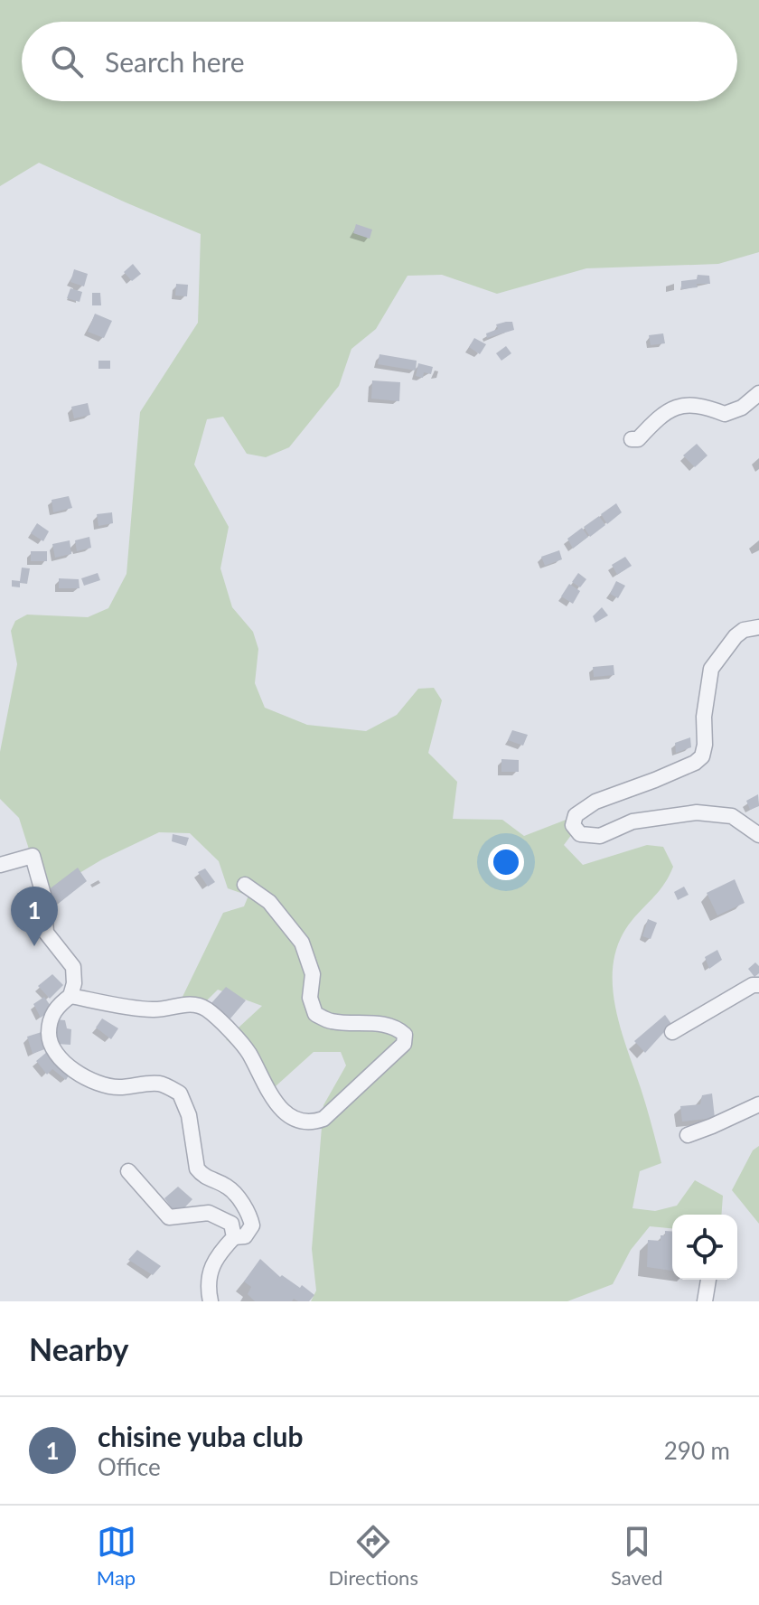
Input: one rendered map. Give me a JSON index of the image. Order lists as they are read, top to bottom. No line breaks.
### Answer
{"page":{"search":"Search here","pins":"1","heading":"Nearby","list":[{"mark":"1","name":"chisine yuba club","note":"Office","value":"290 m"}],"nav":["Map","Directions","Saved"]}}
